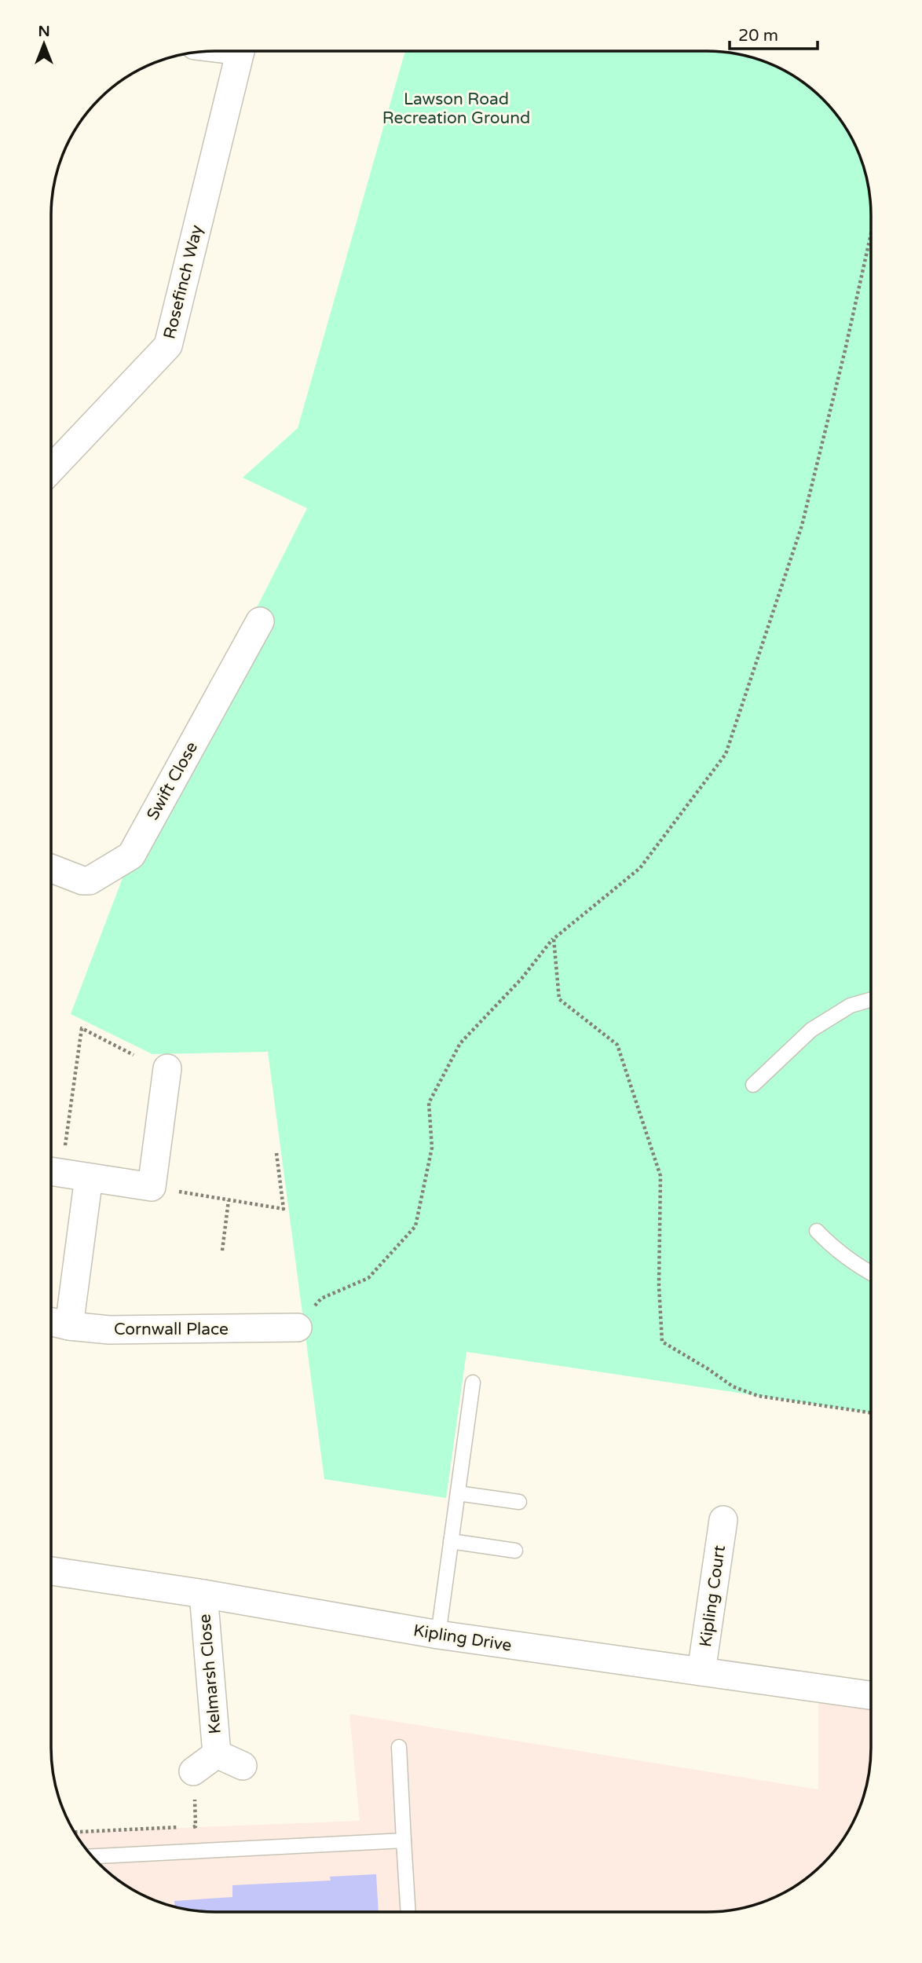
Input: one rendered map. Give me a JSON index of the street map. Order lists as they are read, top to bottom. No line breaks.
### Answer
{"streets":{"street":["Rosefinch Way","Swift Close","Cornwall Place","Kipling Court","Kipling Drive","Kelmarsh Close"]},"crossings":[["Kipling Court","Kipling Drive"],["Kipling Drive","Kelmarsh Close"]],"parks":["Lawson Road Recreation Ground"],"scale_bar":"20 m","north":"top"}
